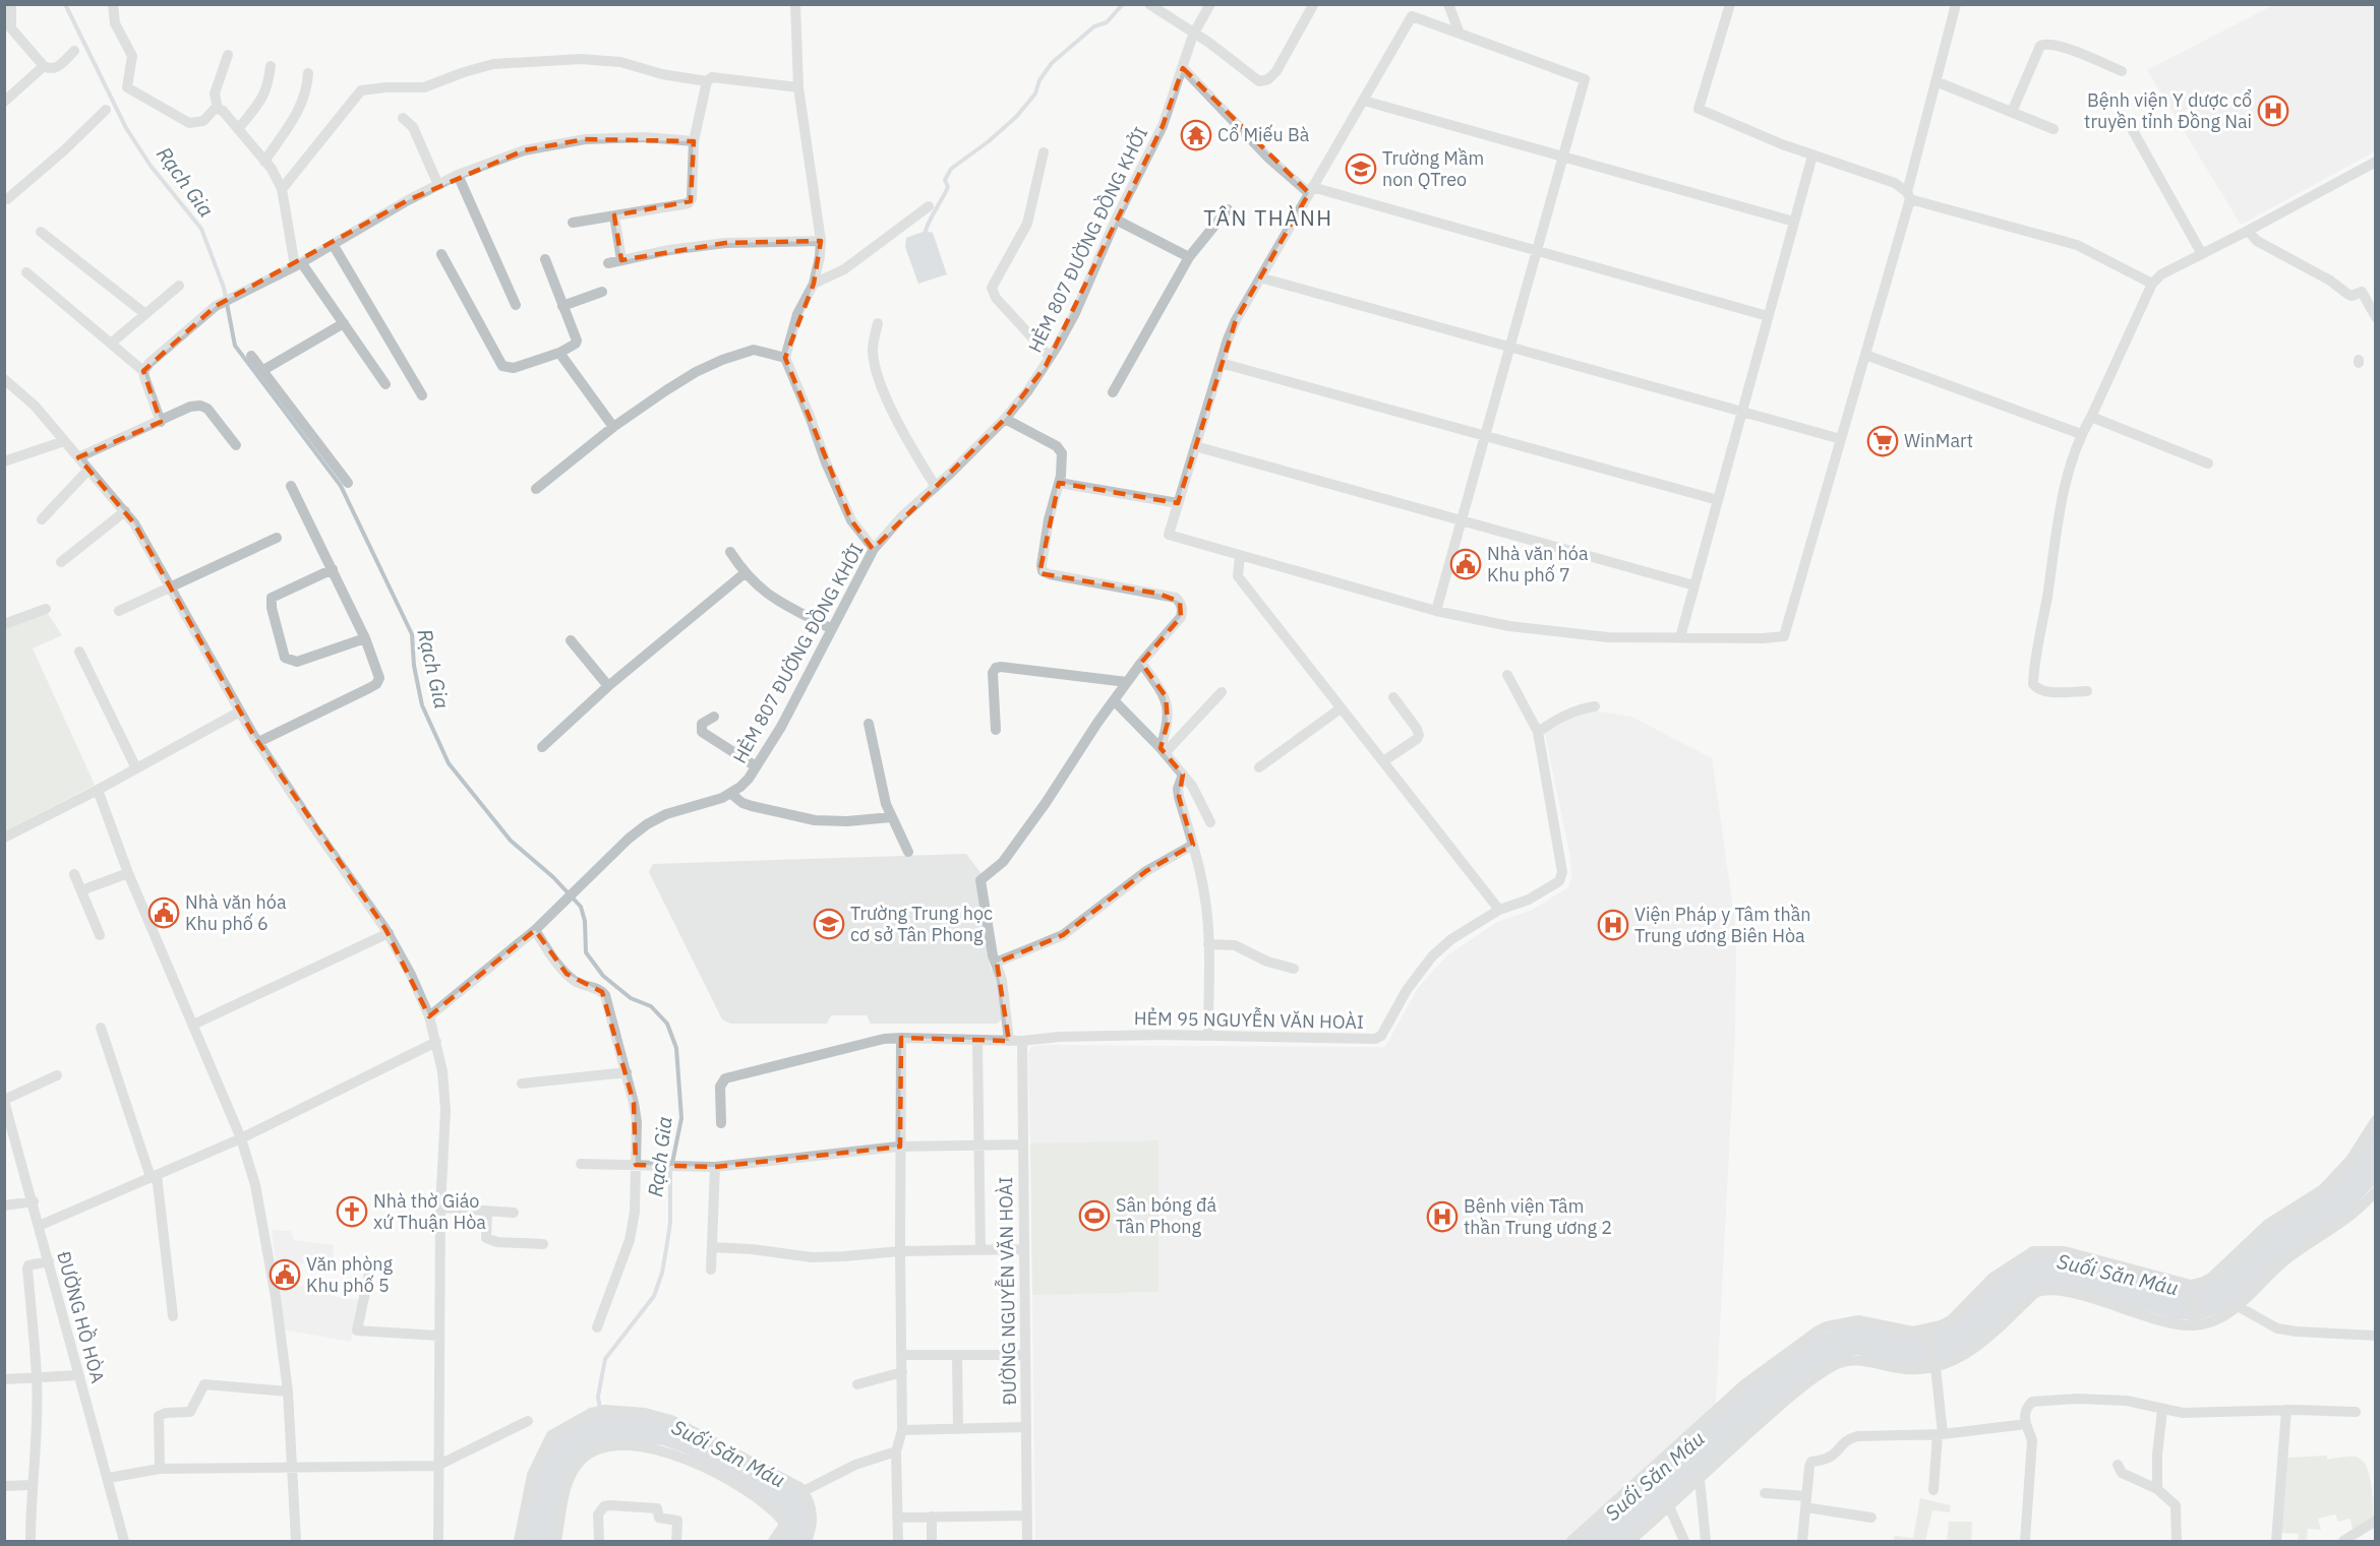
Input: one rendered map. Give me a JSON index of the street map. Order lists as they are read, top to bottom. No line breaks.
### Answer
{"streets":{"street":["HẺM 807 ĐƯỜNG ĐỒNG KHỞI","HẺM 95 NGUYỄN VĂN HOÀI","ĐƯỜNG NGUYỄN VĂN HOÀI","ĐƯỜNG HỒ HÒA"]},"crossings":[["HẺM 95 NGUYỄN VĂN HOÀI","ĐƯỜNG NGUYỄN VĂN HOÀI"]],"districts":["TÂN THÀNH"],"water":["Rạch Gia","Suối Săn Máu"],"places":{"hospital":["Bệnh viện Y dược cổ truyền tỉnh Đồng Nai","Viện Pháp y Tâm thần Trung ương Biên Hòa","Bệnh viện Tâm thần Trung ương 2"],"temple":["Cổ Miếu Bà"],"school or university":["Trường Mầm non QTreo","Trường Trung học cơ sở Tân Phong"],"supermarket":["WinMart"],"public building":["Nhà văn hóa Khu phố 7","Nhà văn hóa Khu phố 6","Văn phòng Khu phố 5"],"church":["Nhà thờ Giáo xứ Thuận Hòa"],"sports":["Sân bóng đá Tân Phong"]}}
